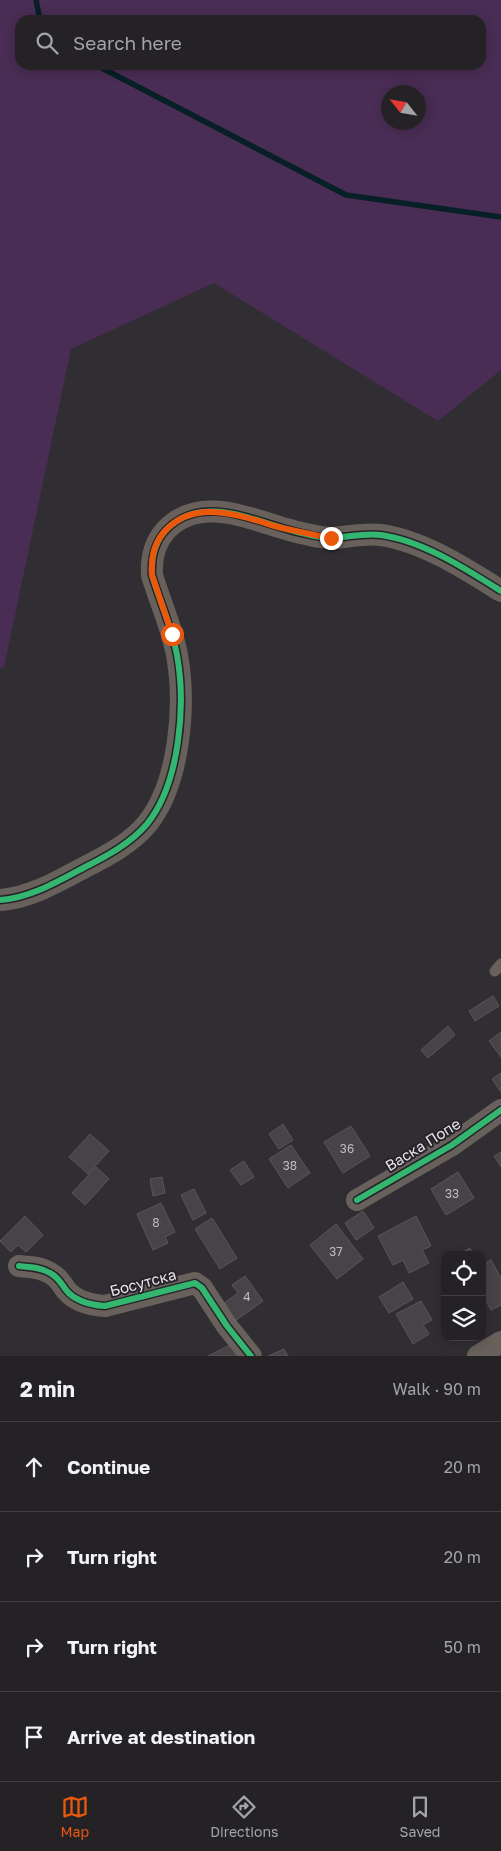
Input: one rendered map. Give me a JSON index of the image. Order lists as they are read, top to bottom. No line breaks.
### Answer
{"streets":{"street":["Васка Попе","Босутска"]},"house_numbers":["36","38","33","8","37","4"],"north":"top left","page":{"search":"Search here","heading":["2 min","Walk · 90 m"],"list":[["Continue","20 m"],["Turn right","20 m"],["Turn right","50 m"],"Arrive at destination"],"nav":["Map","Directions","Saved"]}}
